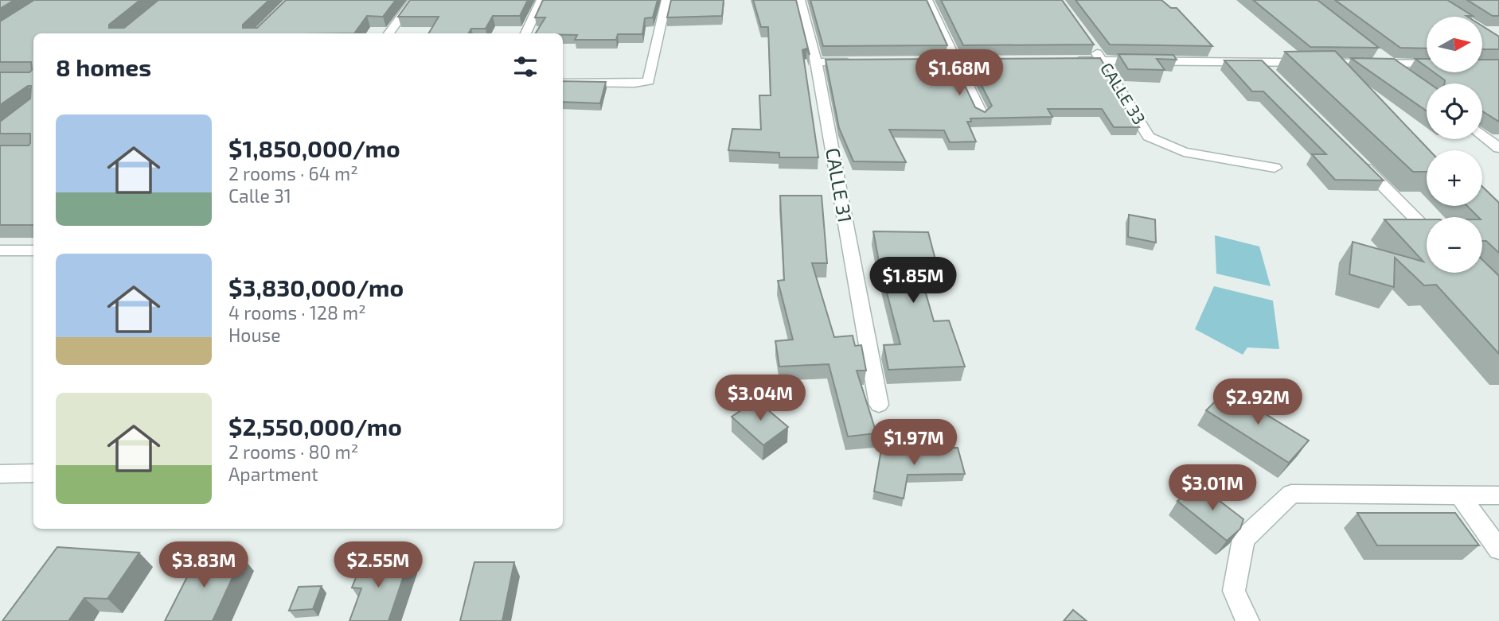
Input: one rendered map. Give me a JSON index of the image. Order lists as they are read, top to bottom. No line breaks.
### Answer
{"streets":{"street":["CALLE 33","CALLE 31"]},"north":"right","page":{"map_buttons":["+","−"],"heading":"8 homes","price":["$1.68M","$1.85M","$3.04M","$2.92M","$1.97M","$3.01M","$3.83M","$2.55M"],"list":[{"name":"$1,850,000/mo","note":"2 rooms · 64 m² · Calle 31"},{"name":"$3,830,000/mo","note":"4 rooms · 128 m² · House"},{"name":"$2,550,000/mo","note":"2 rooms · 80 m² · Apartment"}]}}
